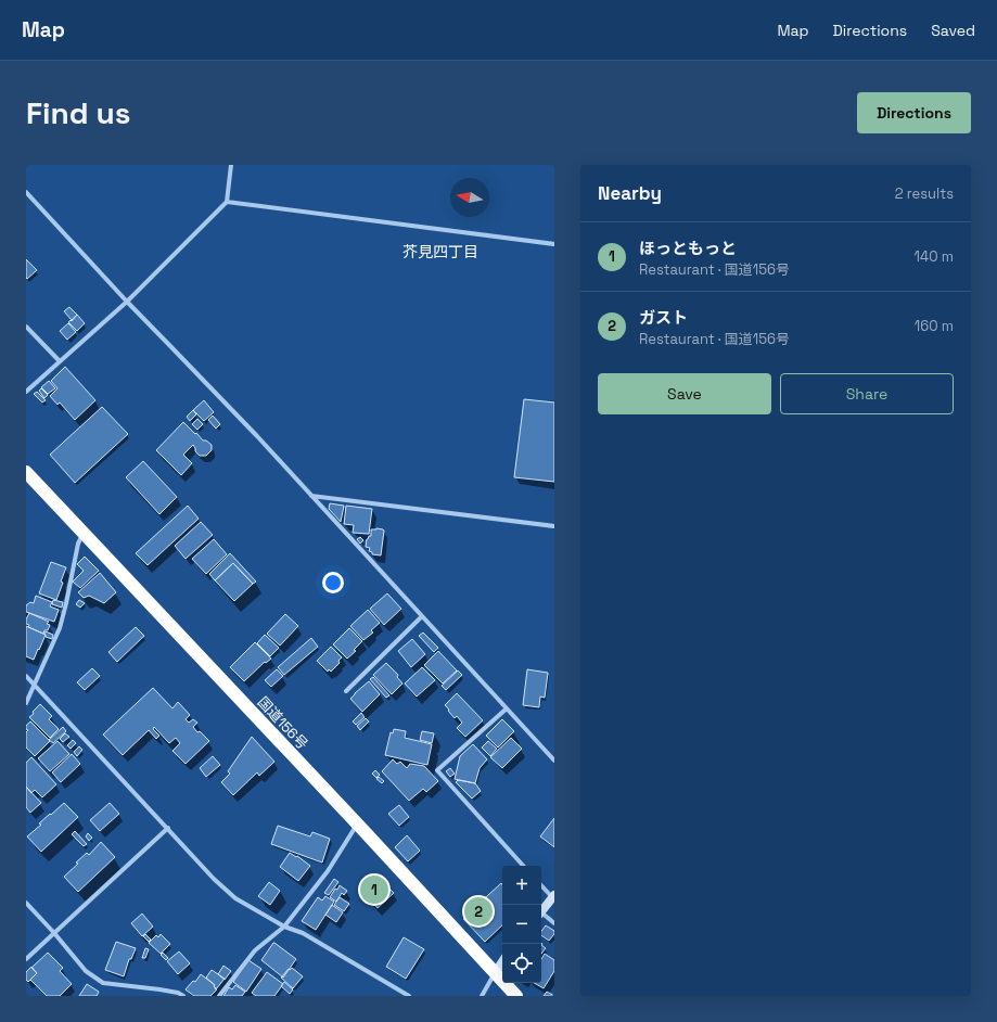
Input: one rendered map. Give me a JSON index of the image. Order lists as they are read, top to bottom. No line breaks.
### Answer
{"streets":{"highway":["国道156号"]},"districts":["芥見四丁目"],"north":"left","page":{"header":"Map","nav":["Map","Directions","Saved"],"buttons":["Directions",["Save","Share"]],"title":"Find us","heading":["Nearby","2 results"],"list":[{"mark":"1","name":"ほっともっと","note":"Restaurant · 国道156号","value":"140 m"},{"mark":"2","name":"ガスト","note":"Restaurant · 国道156号","value":"160 m"}],"map_buttons":["+","−"],"pins":["1","2"]}}
